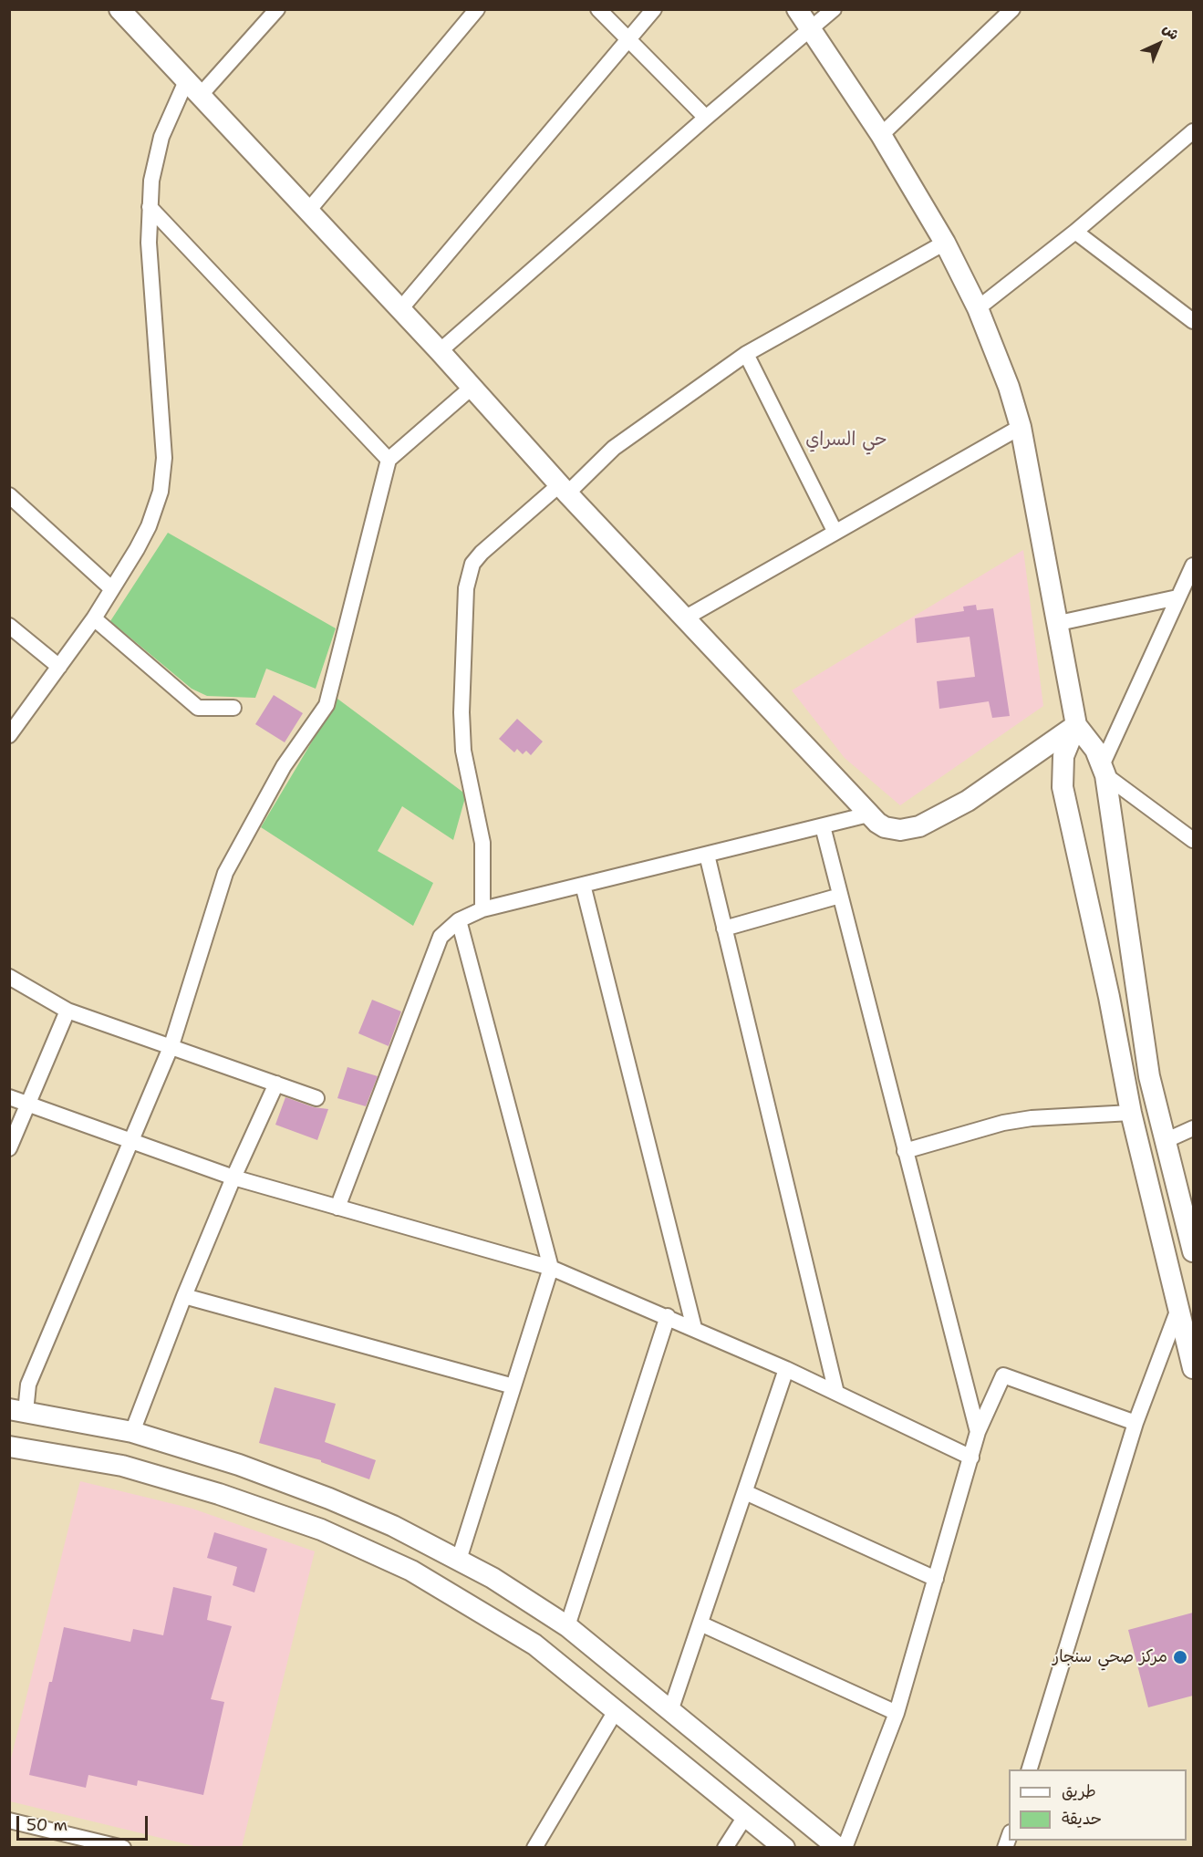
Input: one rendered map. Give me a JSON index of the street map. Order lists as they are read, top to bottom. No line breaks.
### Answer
{"districts":["حي السراي"],"places":["مركز صحي سنجار"],"legend":["طريق","حديقة"],"scale_bar":"50 m","north":"top right"}
